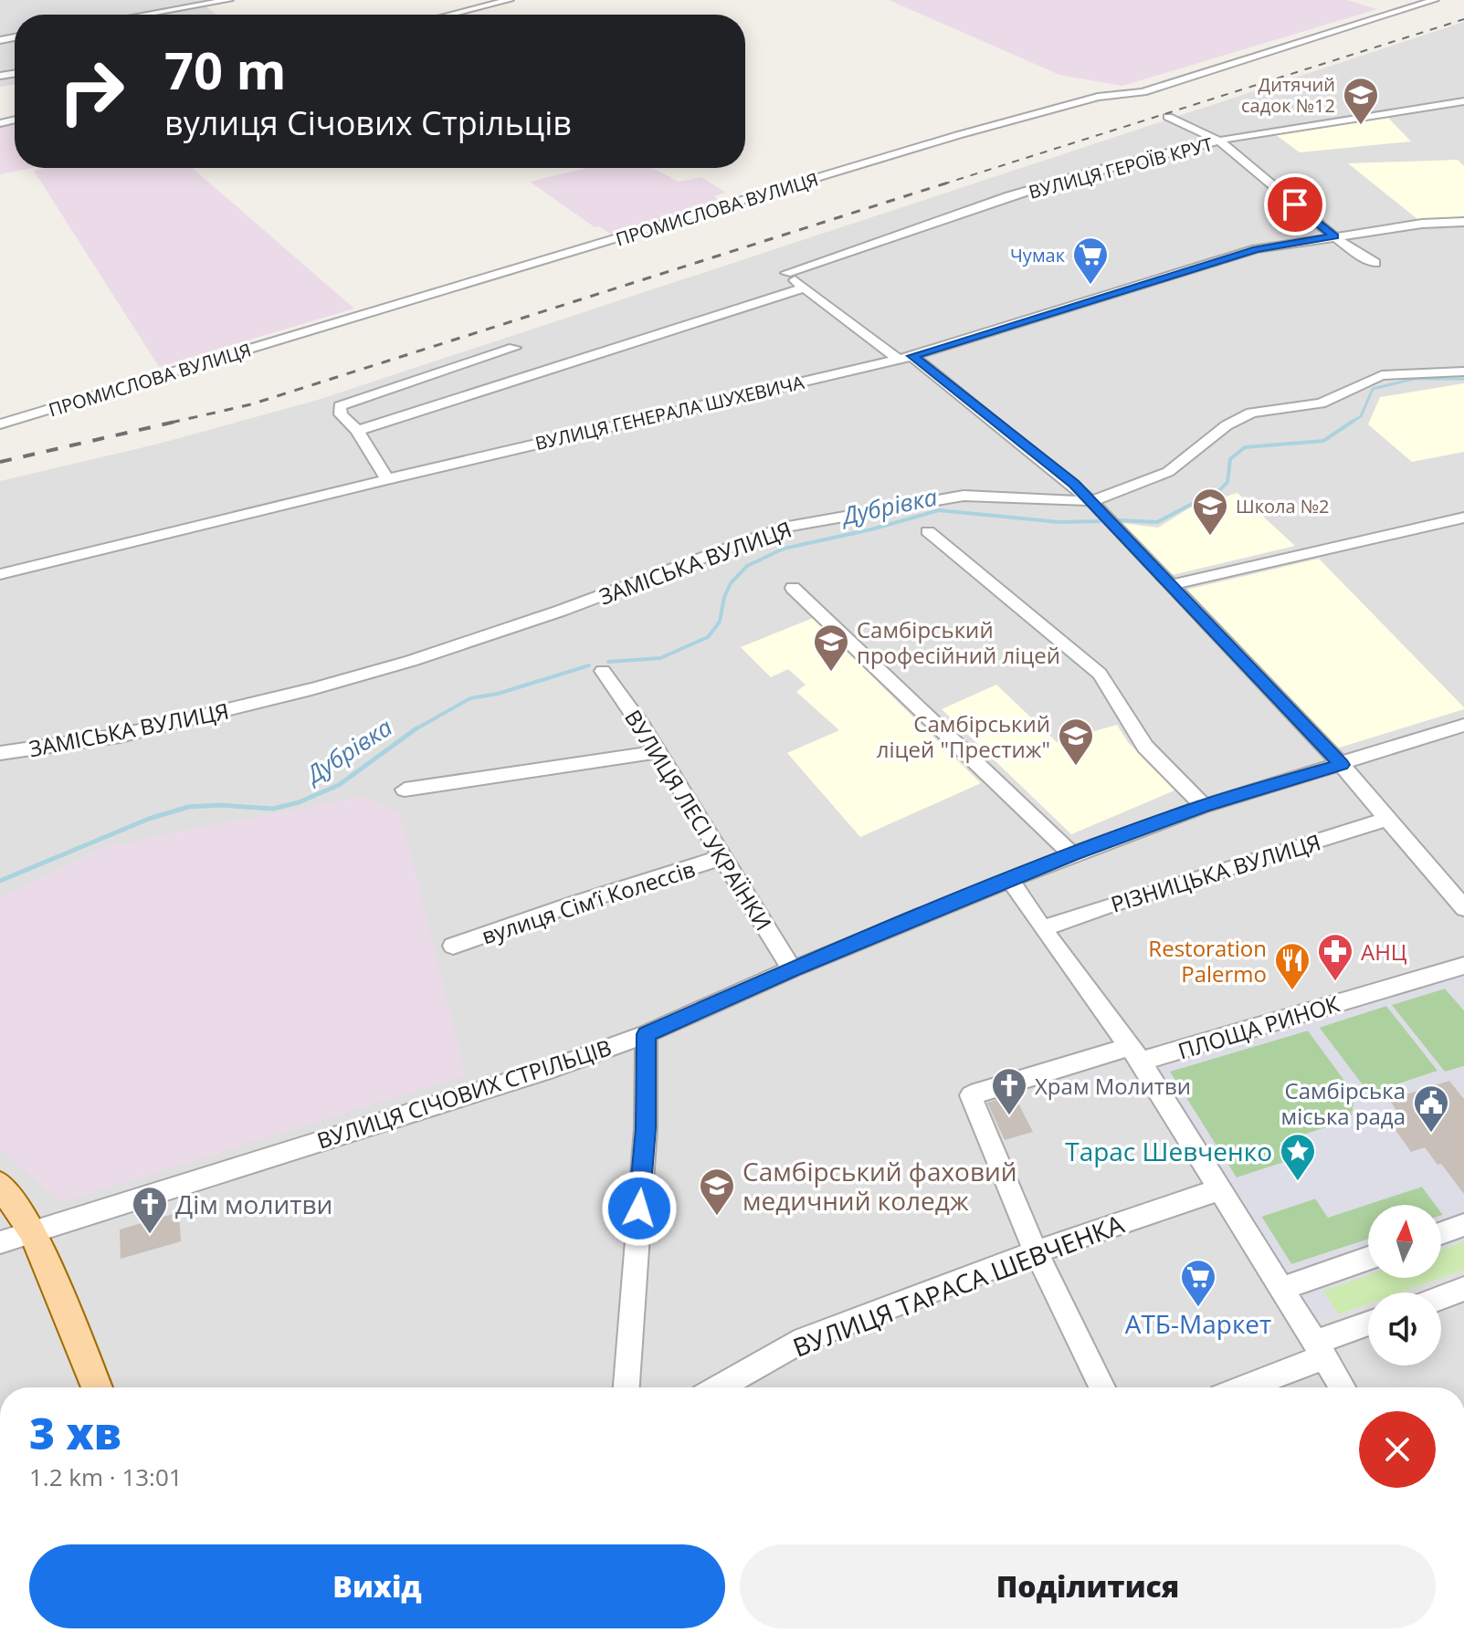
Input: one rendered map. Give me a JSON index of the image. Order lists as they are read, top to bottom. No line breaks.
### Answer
{"streets":{"street":["ВУЛИЦЯ ГЕРОЇВ КРУТ","ПРОМИСЛОВА ВУЛИЦЯ","ВУЛИЦЯ ГЕНЕРАЛА ШУХЕВИЧА","ЗАМІСЬКА ВУЛИЦЯ","ВУЛИЦЯ ЛЕСІ УКРАЇНКИ","РІЗНИЦЬКА ВУЛИЦЯ","вулиця Сімʼї Колессів","ПЛОЩА РИНОК","ВУЛИЦЯ СІЧОВИХ СТРІЛЬЦІВ","ВУЛИЦЯ ТАРАСА ШЕВЧЕНКА"]},"crossings":[["ВУЛИЦЯ ЛЕСІ УКРАЇНКИ","вулиця Сімʼї Колессів"],["ВУЛИЦЯ ЛЕСІ УКРАЇНКИ","ВУЛИЦЯ СІЧОВИХ СТРІЛЬЦІВ"],["ПЛОЩА РИНОК","ВУЛИЦЯ ТАРАСА ШЕВЧЕНКА"]],"water":["Дубрівка"],"places":{"school or university":["Дитячий садок №12","Школа №2","Самбірський професійний ліцей","Самбірський ліцей \"Престиж\"","Самбірський фаховий медичний коледж"],"supermarket":["Чумак","АТБ-Маркет"],"pharmacy":["АНЦ"],"restaurant":["Restoration Palermo"],"church":["Храм Молитви","Дім молитви"],"public building":["Самбірська міська рада"],"place":["Тарас Шевченко"]},"north":"top","page":{"turn":["70 m","вулиця Січових Стрільців"],"heading":["3 хв","1.2 km · 13:01"],"buttons":["Вихід","Поділитися"]}}
